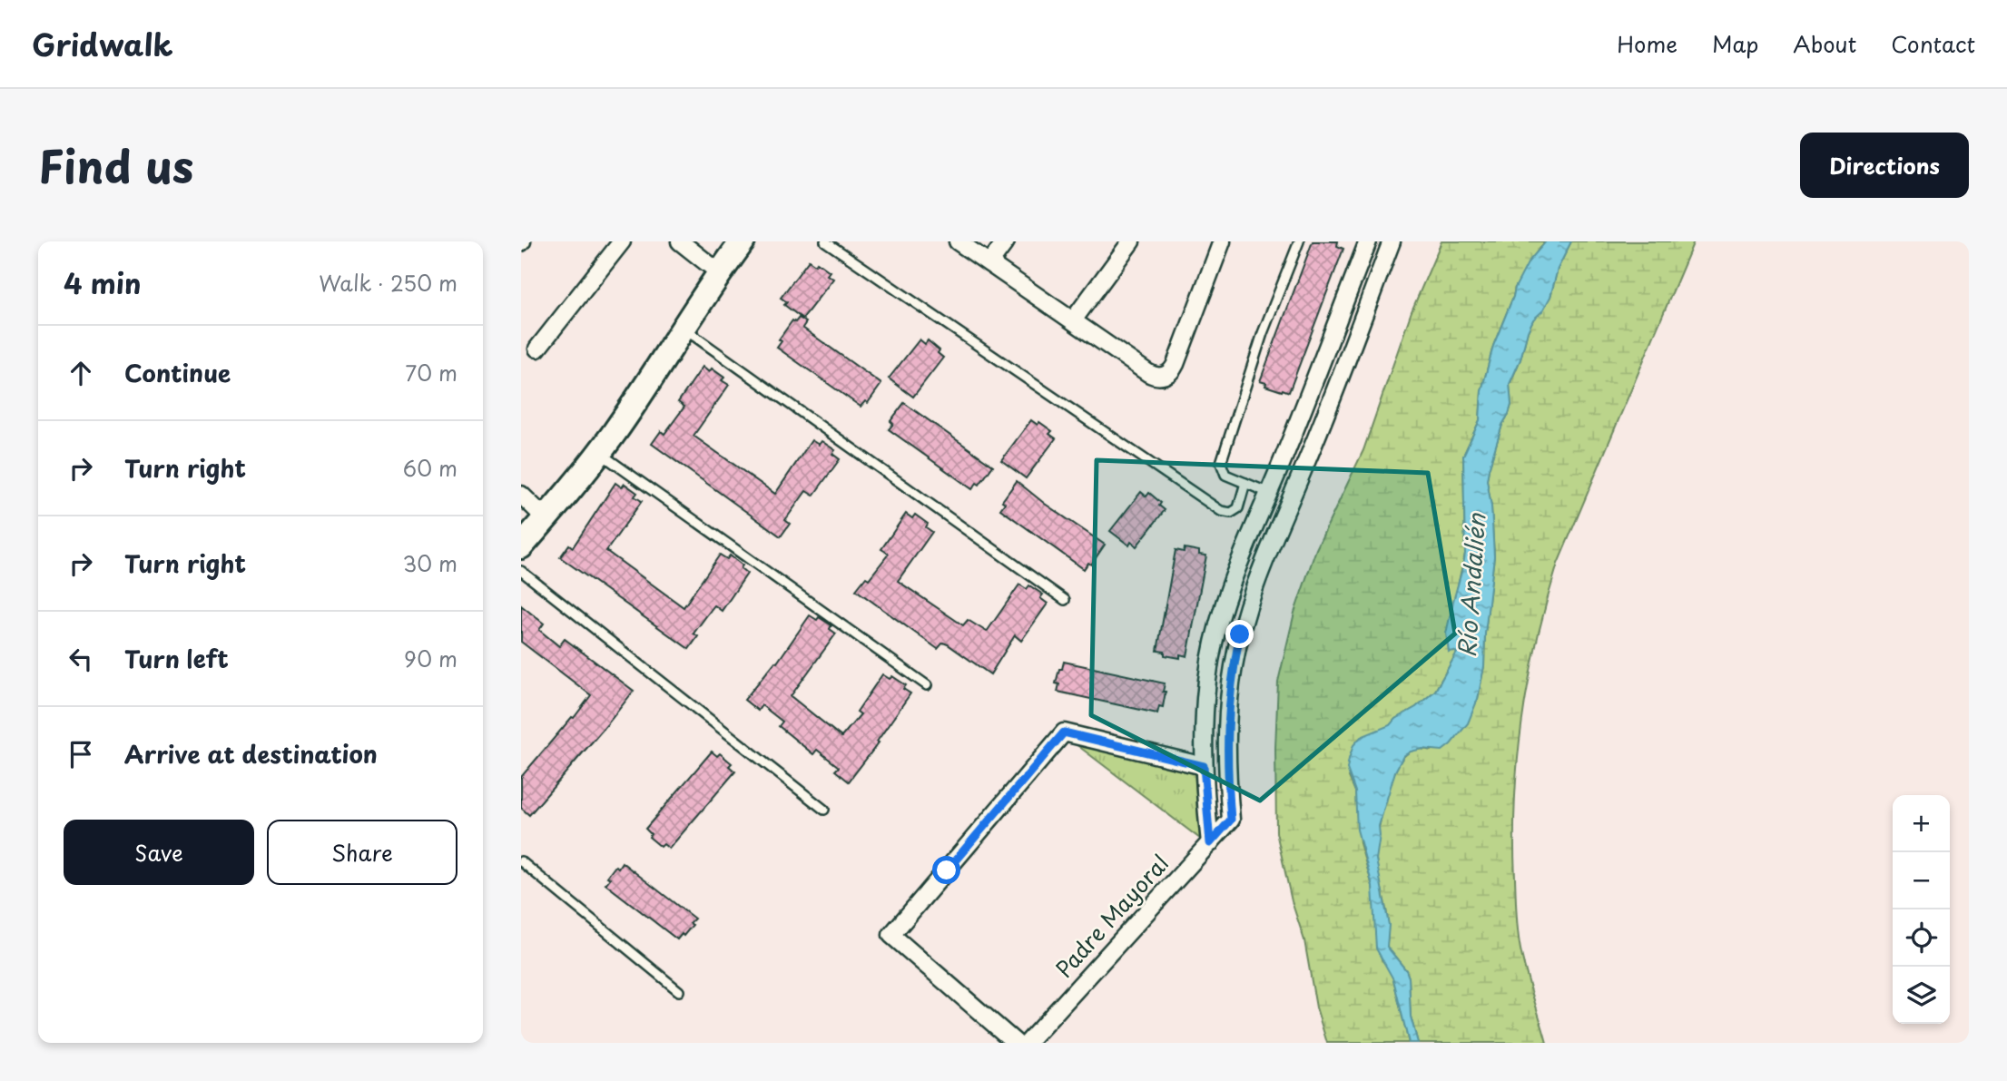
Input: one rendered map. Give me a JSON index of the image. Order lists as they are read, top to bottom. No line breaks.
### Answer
{"streets":{"street":["Padre Mayoral"]},"water":["Río Andalién"],"page":{"header":"Gridwalk","nav":["Home","Map","About","Contact"],"title":"Find us","buttons":["Directions",["Save","Share"]],"heading":["4 min","Walk · 250 m"],"list":[["Continue","70 m"],["Turn right","60 m"],["Turn right","30 m"],["Turn left","90 m"],"Arrive at destination"],"map_buttons":["+","−"]}}
